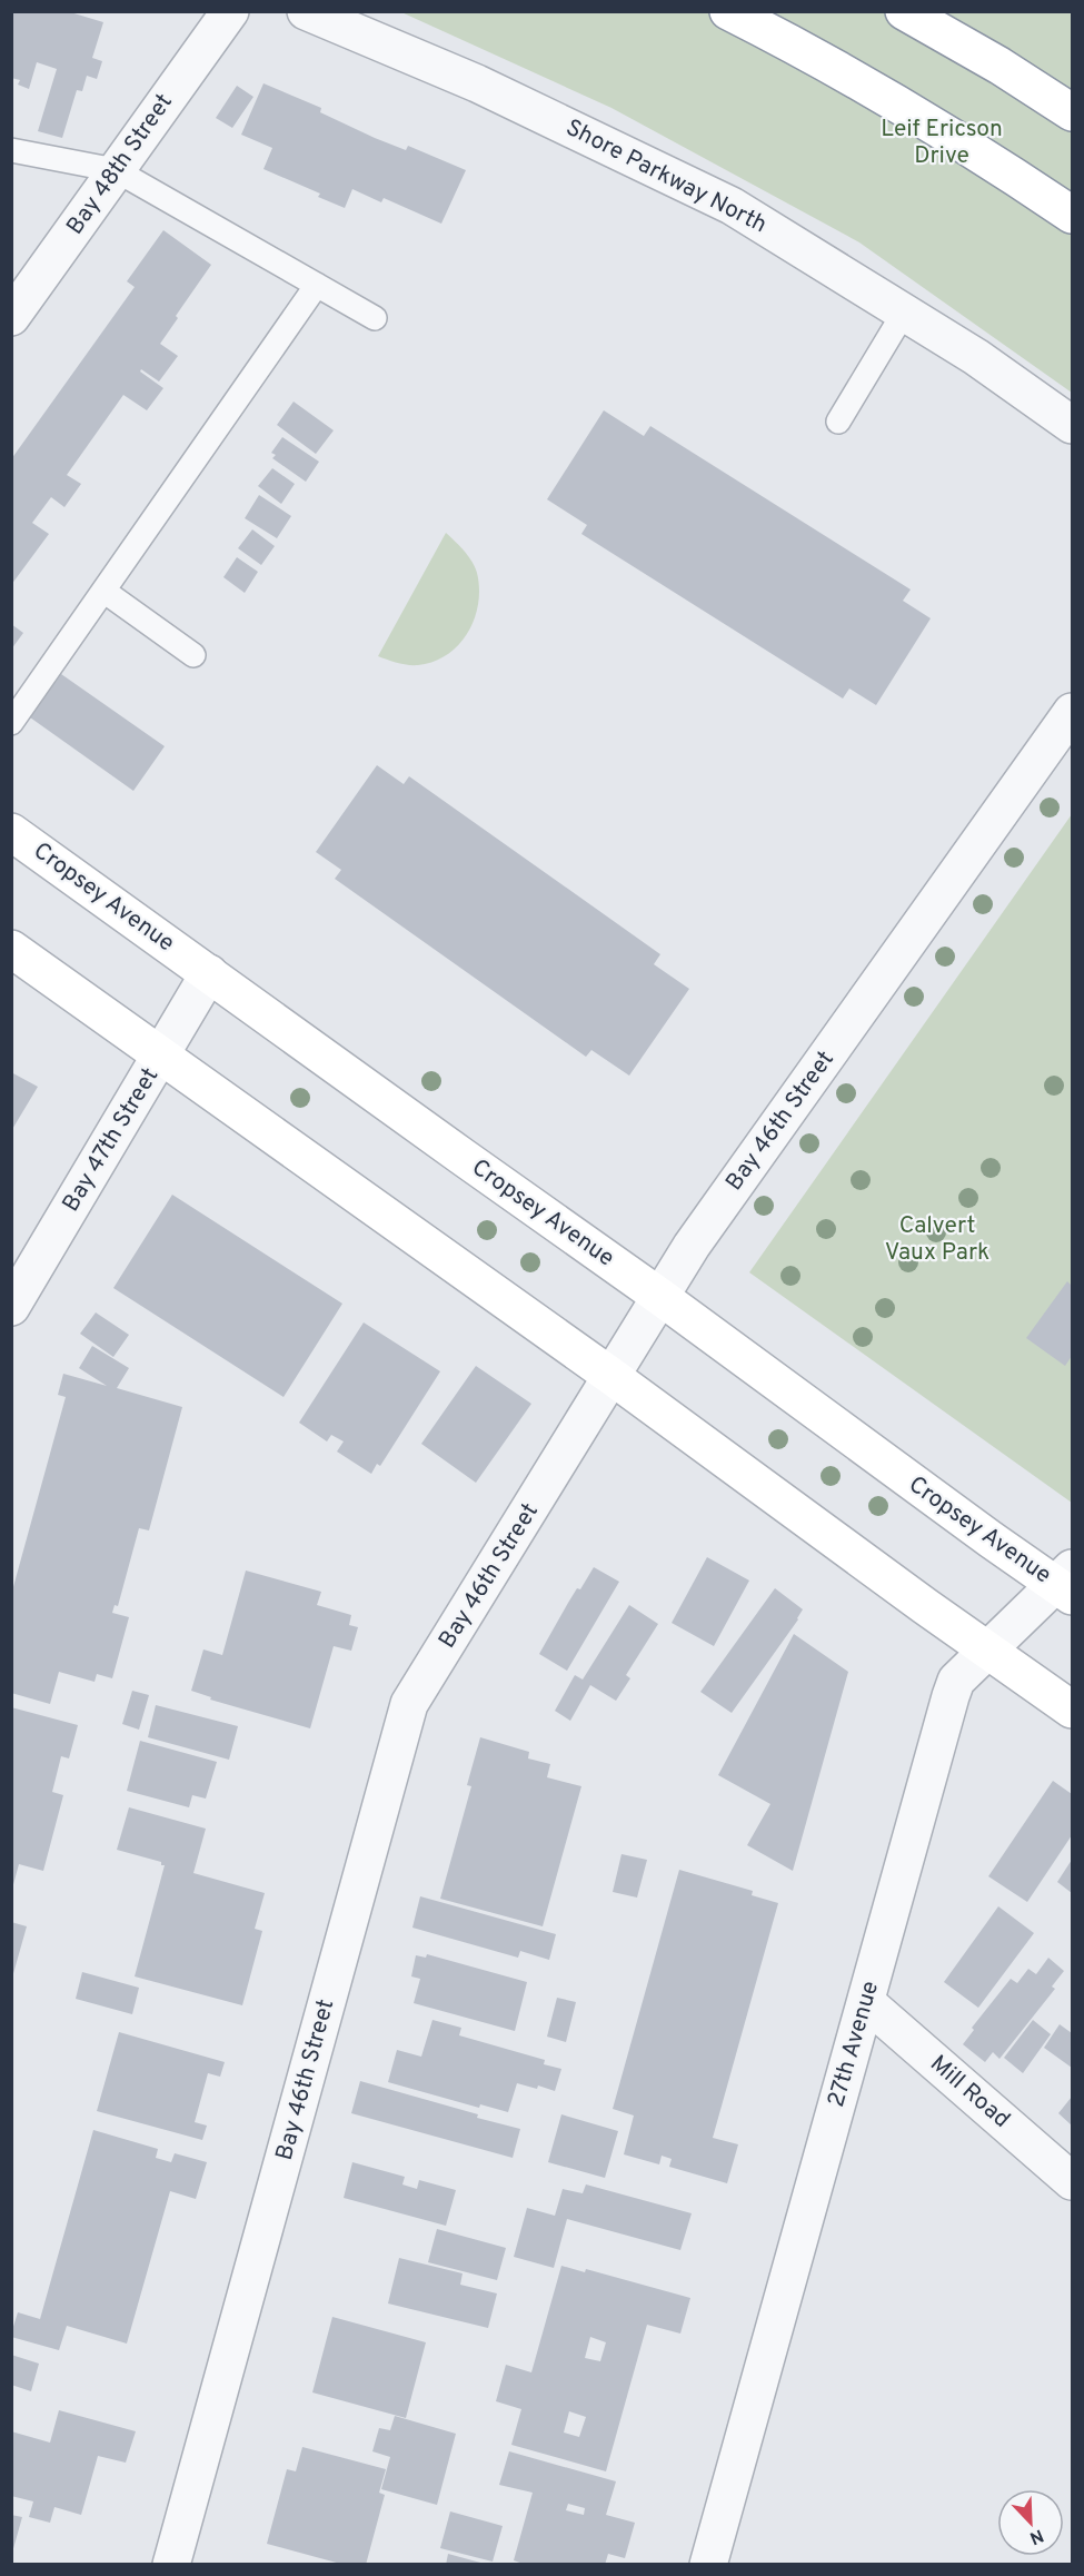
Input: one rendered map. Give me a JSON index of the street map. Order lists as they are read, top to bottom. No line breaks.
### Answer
{"streets":{"main road":["Cropsey Avenue"],"street":["Bay 48th Street","Shore Parkway North","Bay 46th Street","Bay 47th Street","27th Avenue","Mill Road"]},"crossings":[["Cropsey Avenue","Bay 46th Street"],["Cropsey Avenue","Bay 47th Street"],["Cropsey Avenue","27th Avenue"],["27th Avenue","Mill Road"]],"parks":["Leif Ericson Drive","Calvert Vaux Park"],"north":"bottom right"}
